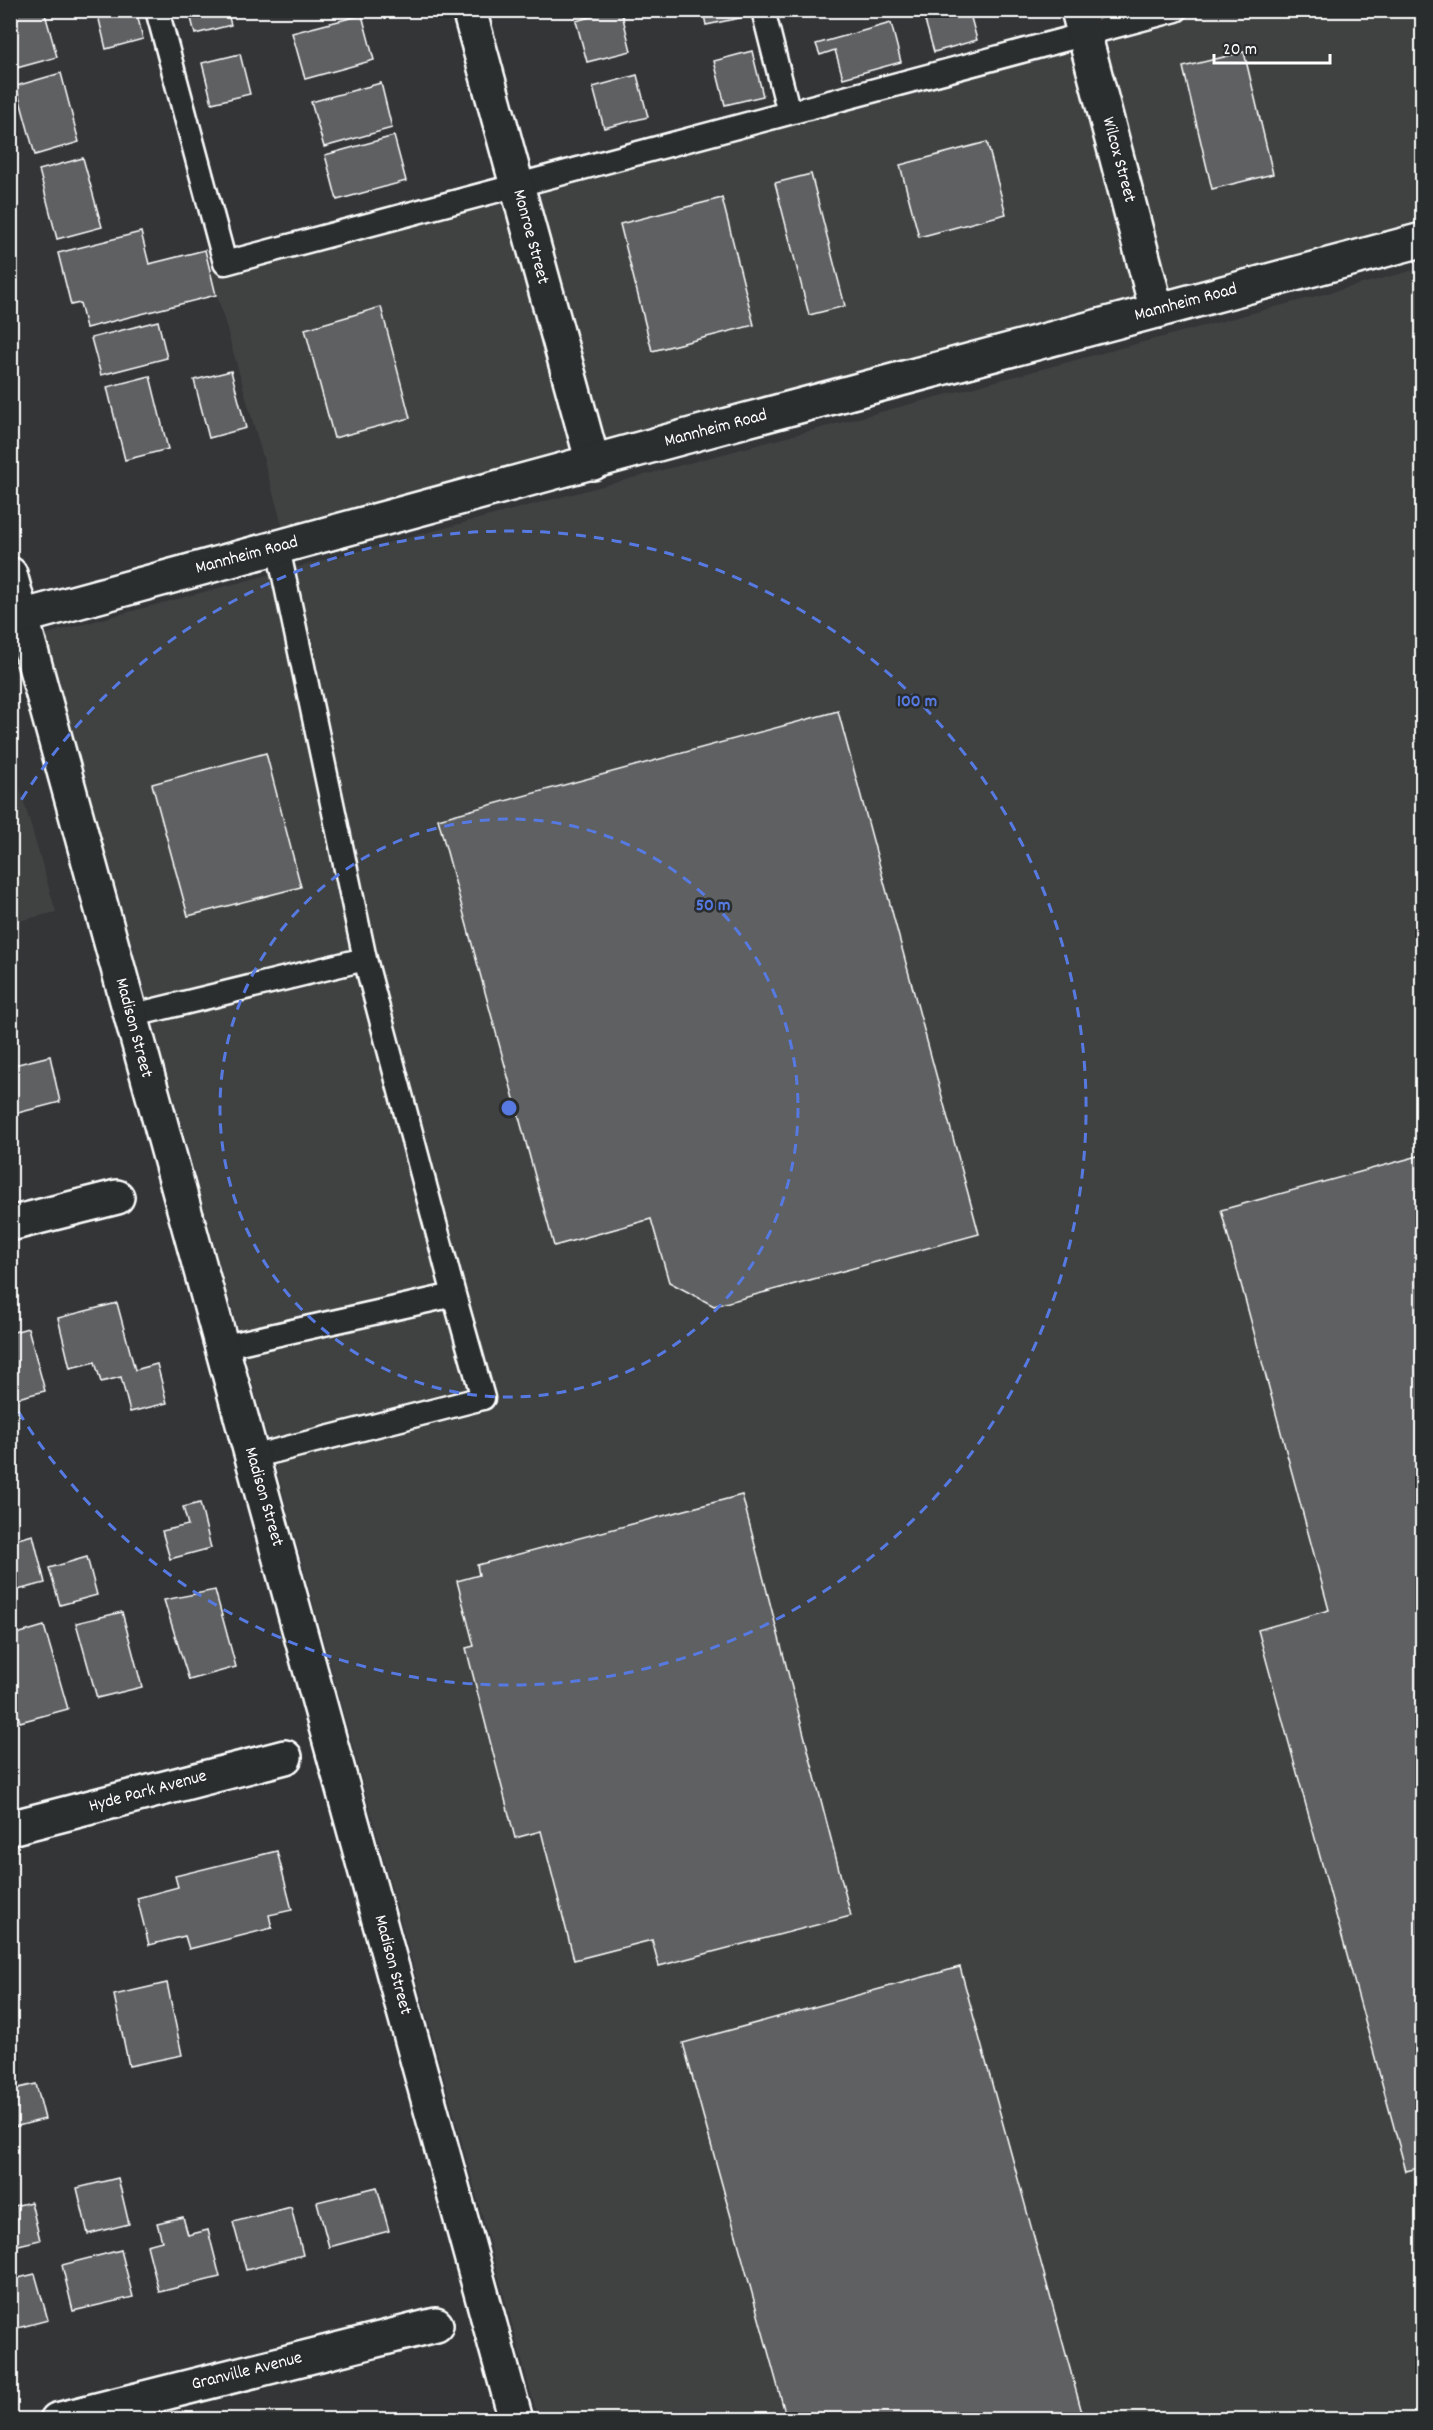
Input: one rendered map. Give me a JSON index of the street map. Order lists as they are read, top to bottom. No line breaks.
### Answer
{"streets":{"street":["Wilcox Street","Monroe Street","Mannheim Road","Madison Street","Hyde Park Avenue","Granville Avenue"]},"crossings":[["Wilcox Street","Mannheim Road"],["Monroe Street","Mannheim Road"],["Mannheim Road","Madison Street"]],"scale_bar":"20 m","rings":["100 m","50 m"]}
